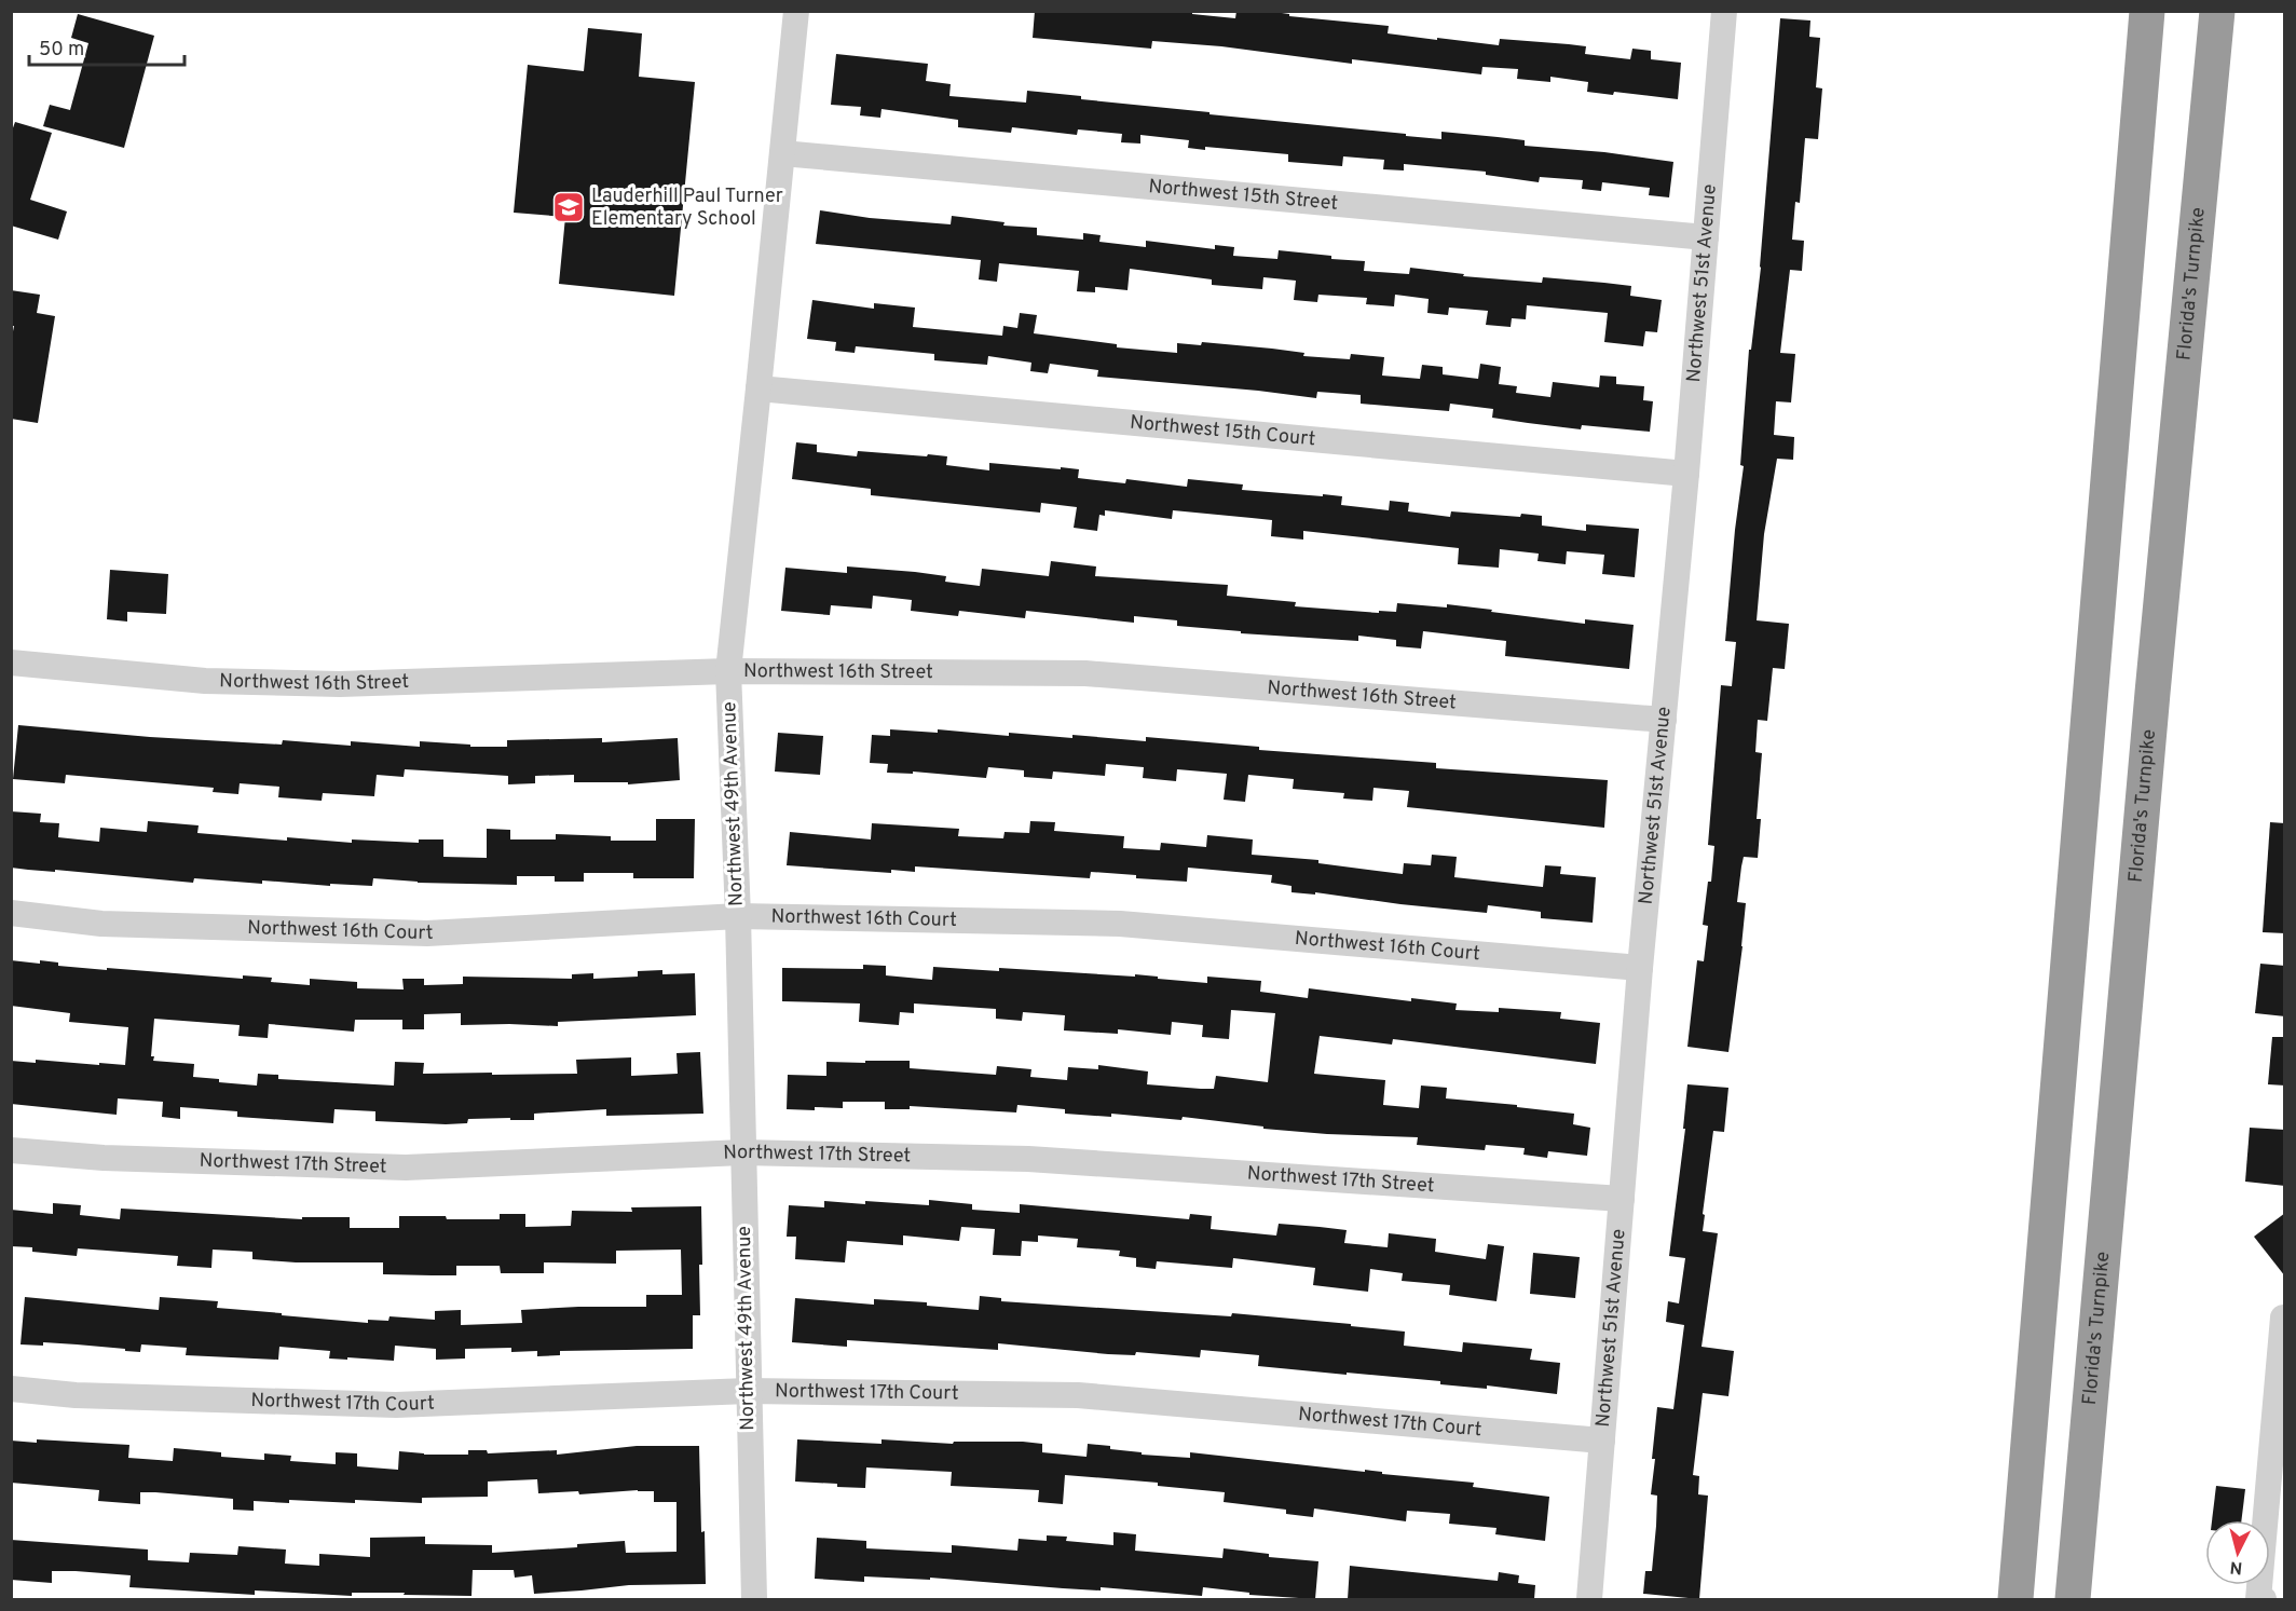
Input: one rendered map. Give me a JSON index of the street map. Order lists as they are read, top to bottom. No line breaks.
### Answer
{"streets":{"highway":["Florida's Turnpike"],"street":["Northwest 15th Street","Northwest 51st Avenue","Northwest 15th Court","Northwest 16th Street","Northwest 49th Avenue","Northwest 16th Court","Northwest 17th Street","Northwest 17th Court"]},"crossings":[["Northwest 15th Street","Northwest 51st Avenue"],["Northwest 15th Street","Northwest 49th Avenue"],["Northwest 51st Avenue","Northwest 15th Court"],["Northwest 51st Avenue","Northwest 16th Street"],["Northwest 51st Avenue","Northwest 16th Court"],["Northwest 51st Avenue","Northwest 17th Street"],["Northwest 51st Avenue","Northwest 17th Court"],["Northwest 15th Court","Northwest 49th Avenue"],["Northwest 16th Street","Northwest 49th Avenue"],["Northwest 49th Avenue","Northwest 16th Court"],["Northwest 49th Avenue","Northwest 17th Street"],["Northwest 49th Avenue","Northwest 17th Court"]],"places":{"school or university":["Lauderhill Paul Turner Elementary School"]},"scale_bar":"50 m","north":"bottom"}
